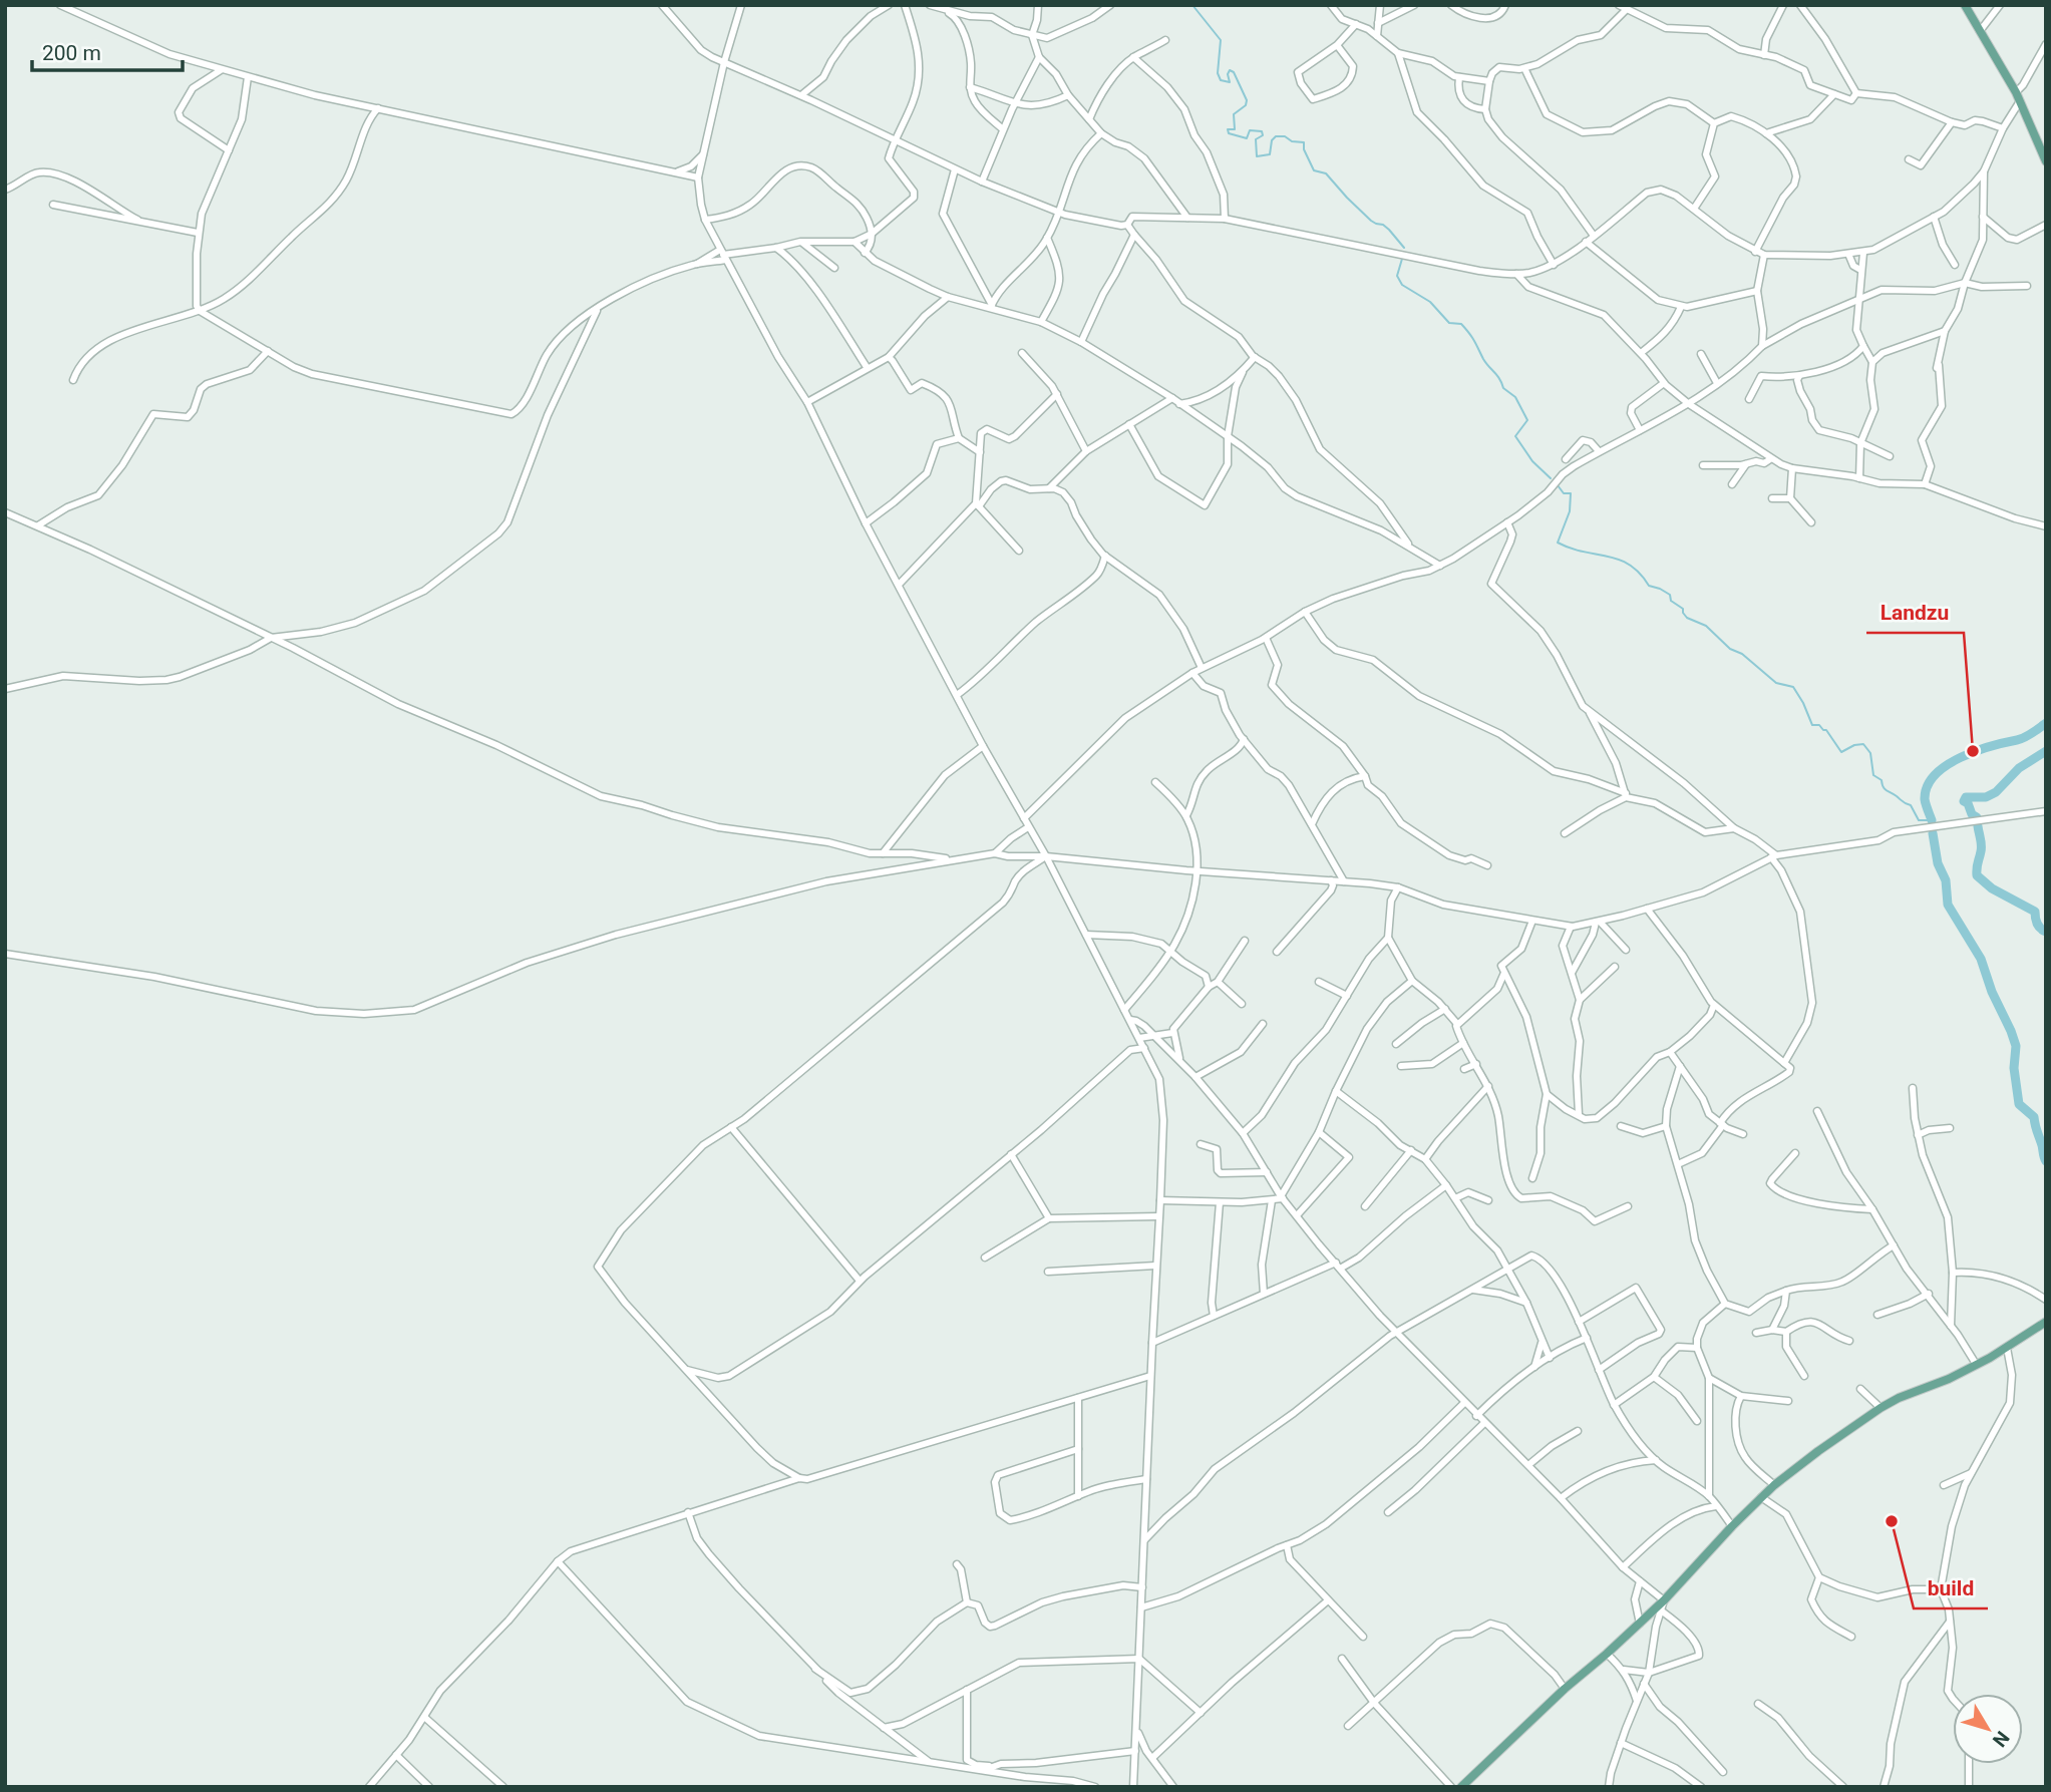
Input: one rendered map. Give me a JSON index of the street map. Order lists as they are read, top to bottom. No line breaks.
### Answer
{"places":["Landzu","build"],"scale_bar":"200 m","north":"bottom right"}
